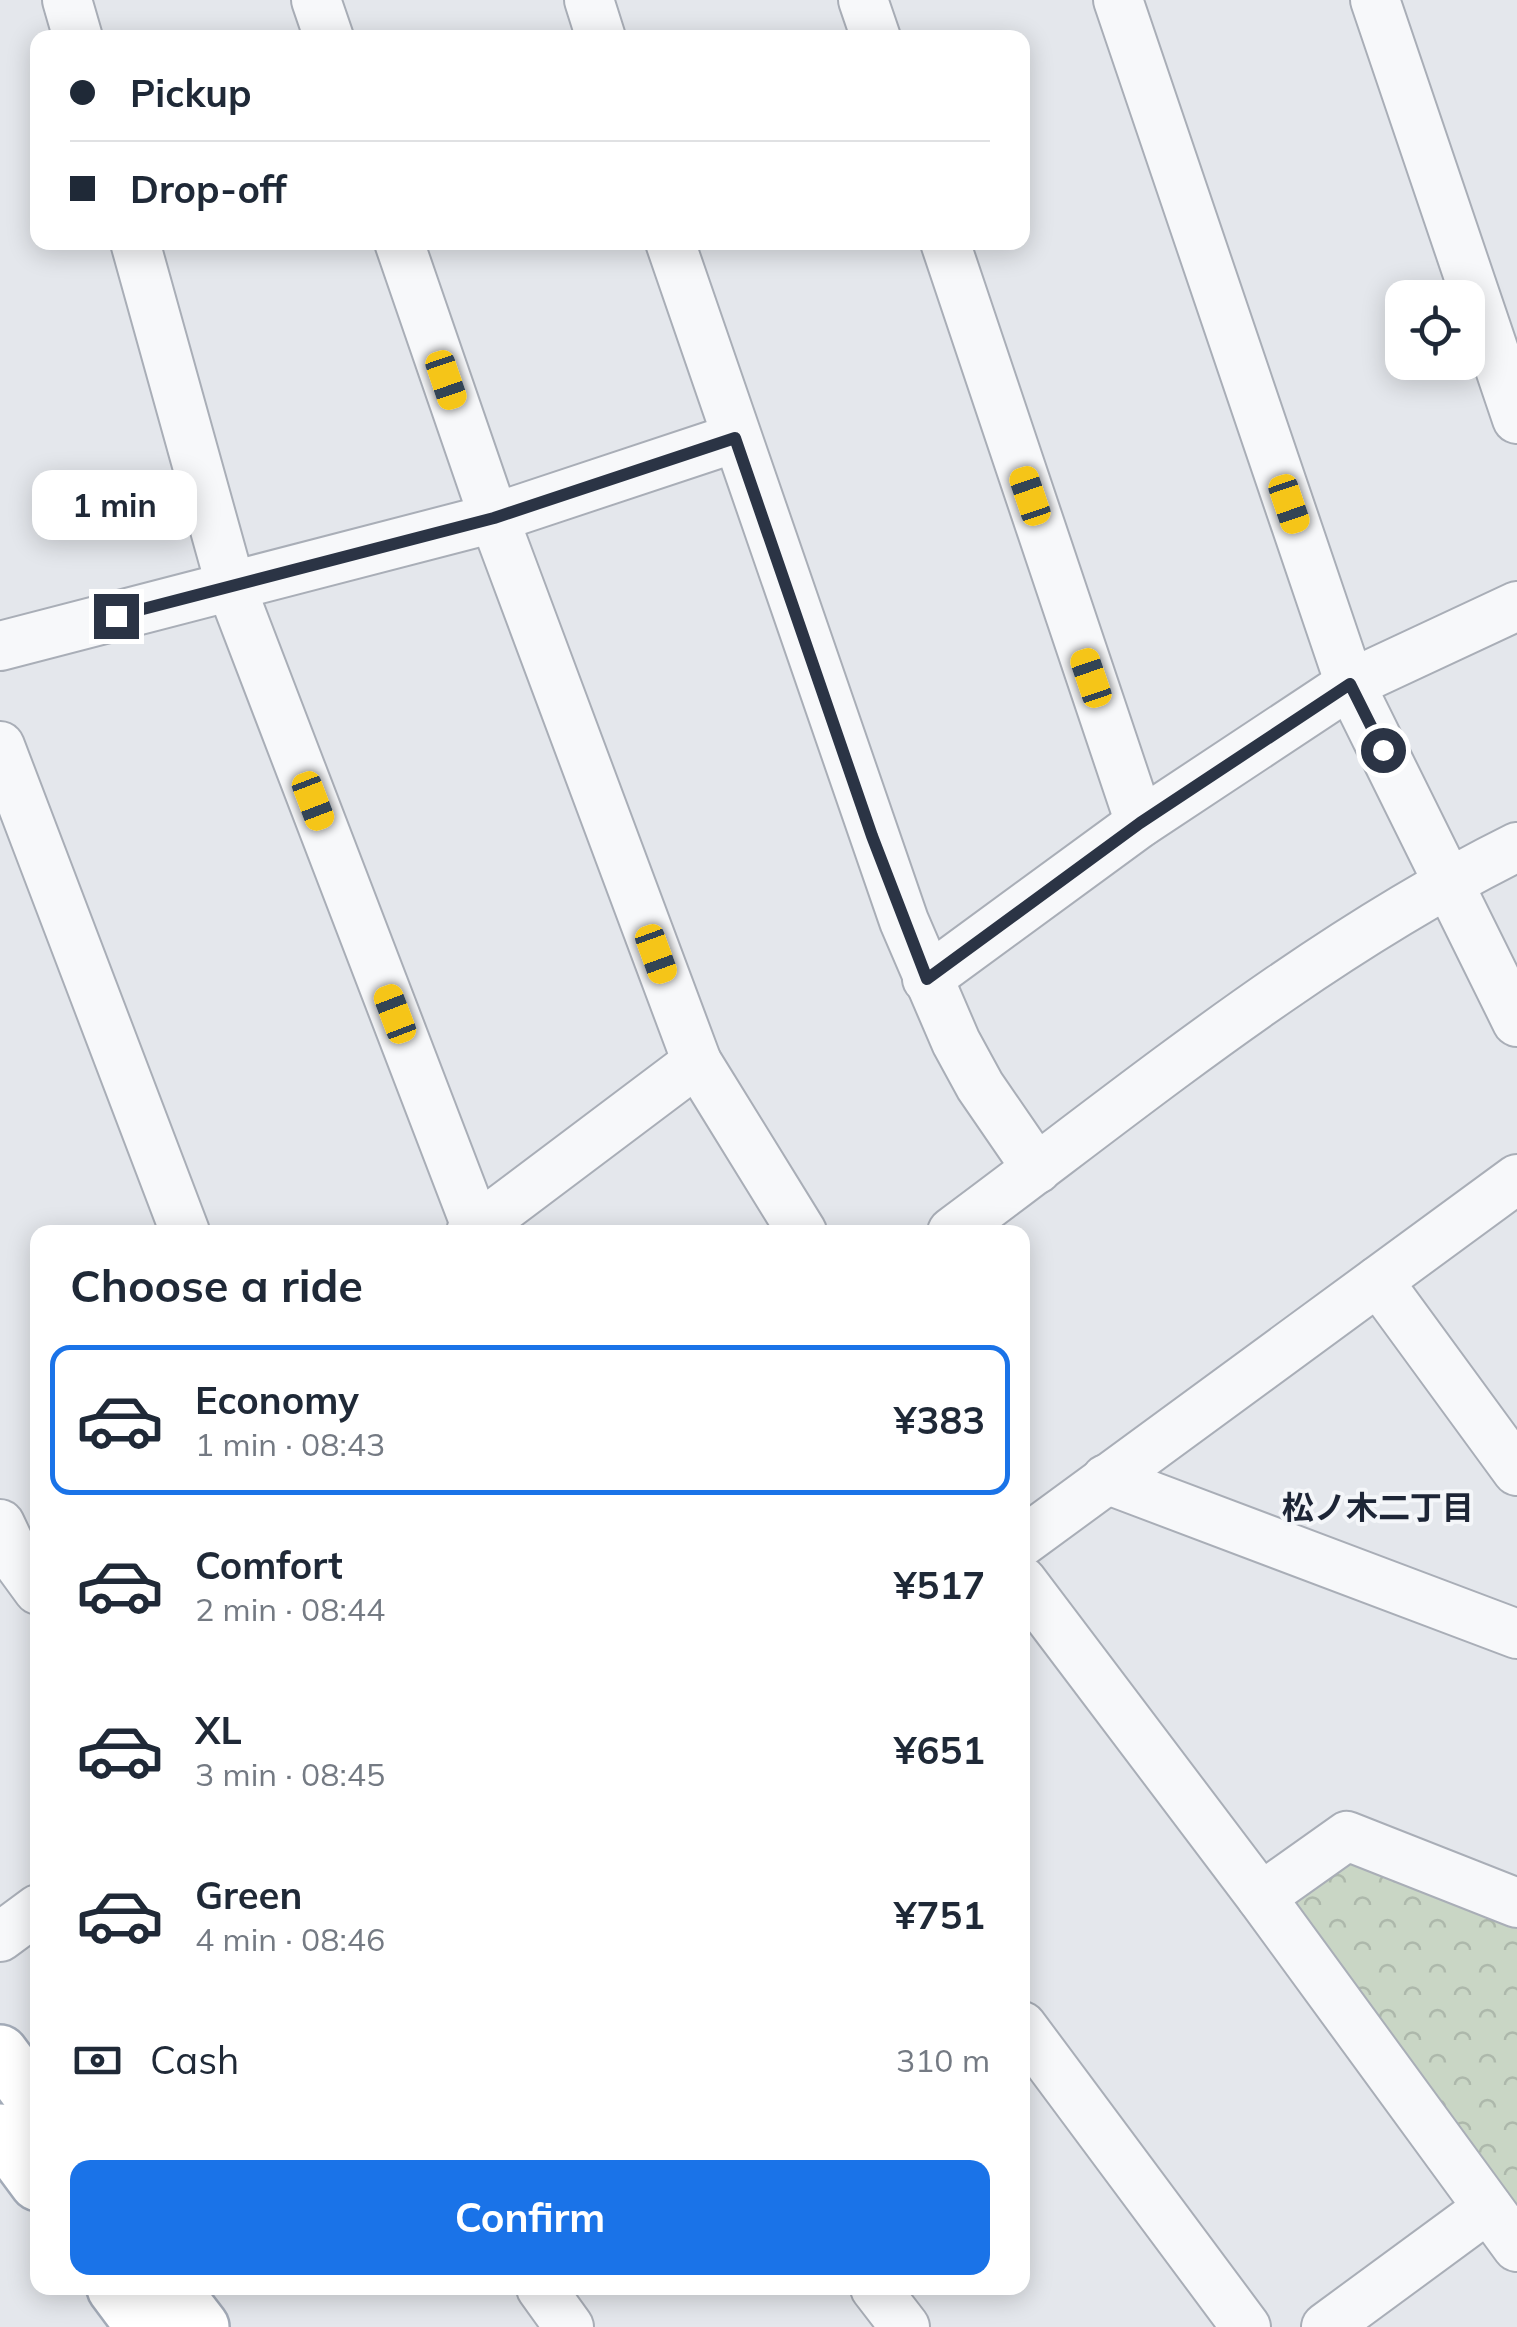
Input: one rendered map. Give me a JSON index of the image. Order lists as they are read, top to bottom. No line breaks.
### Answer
{"districts":["松ノ木二丁目"],"page":{"banner":["Pickup","Drop-off"],"bubble":"1 min","heading":"Choose a ride","list":[{"name":"Economy","note":"1 min · 08:43","value":"¥383"},{"name":"Comfort","note":"2 min · 08:44","value":"¥517"},{"name":"XL","note":"3 min · 08:45","value":"¥651"},{"name":"Green","note":"4 min · 08:46","value":"¥751"}],"pay":["Cash","310 m"],"buttons":"Confirm"}}
